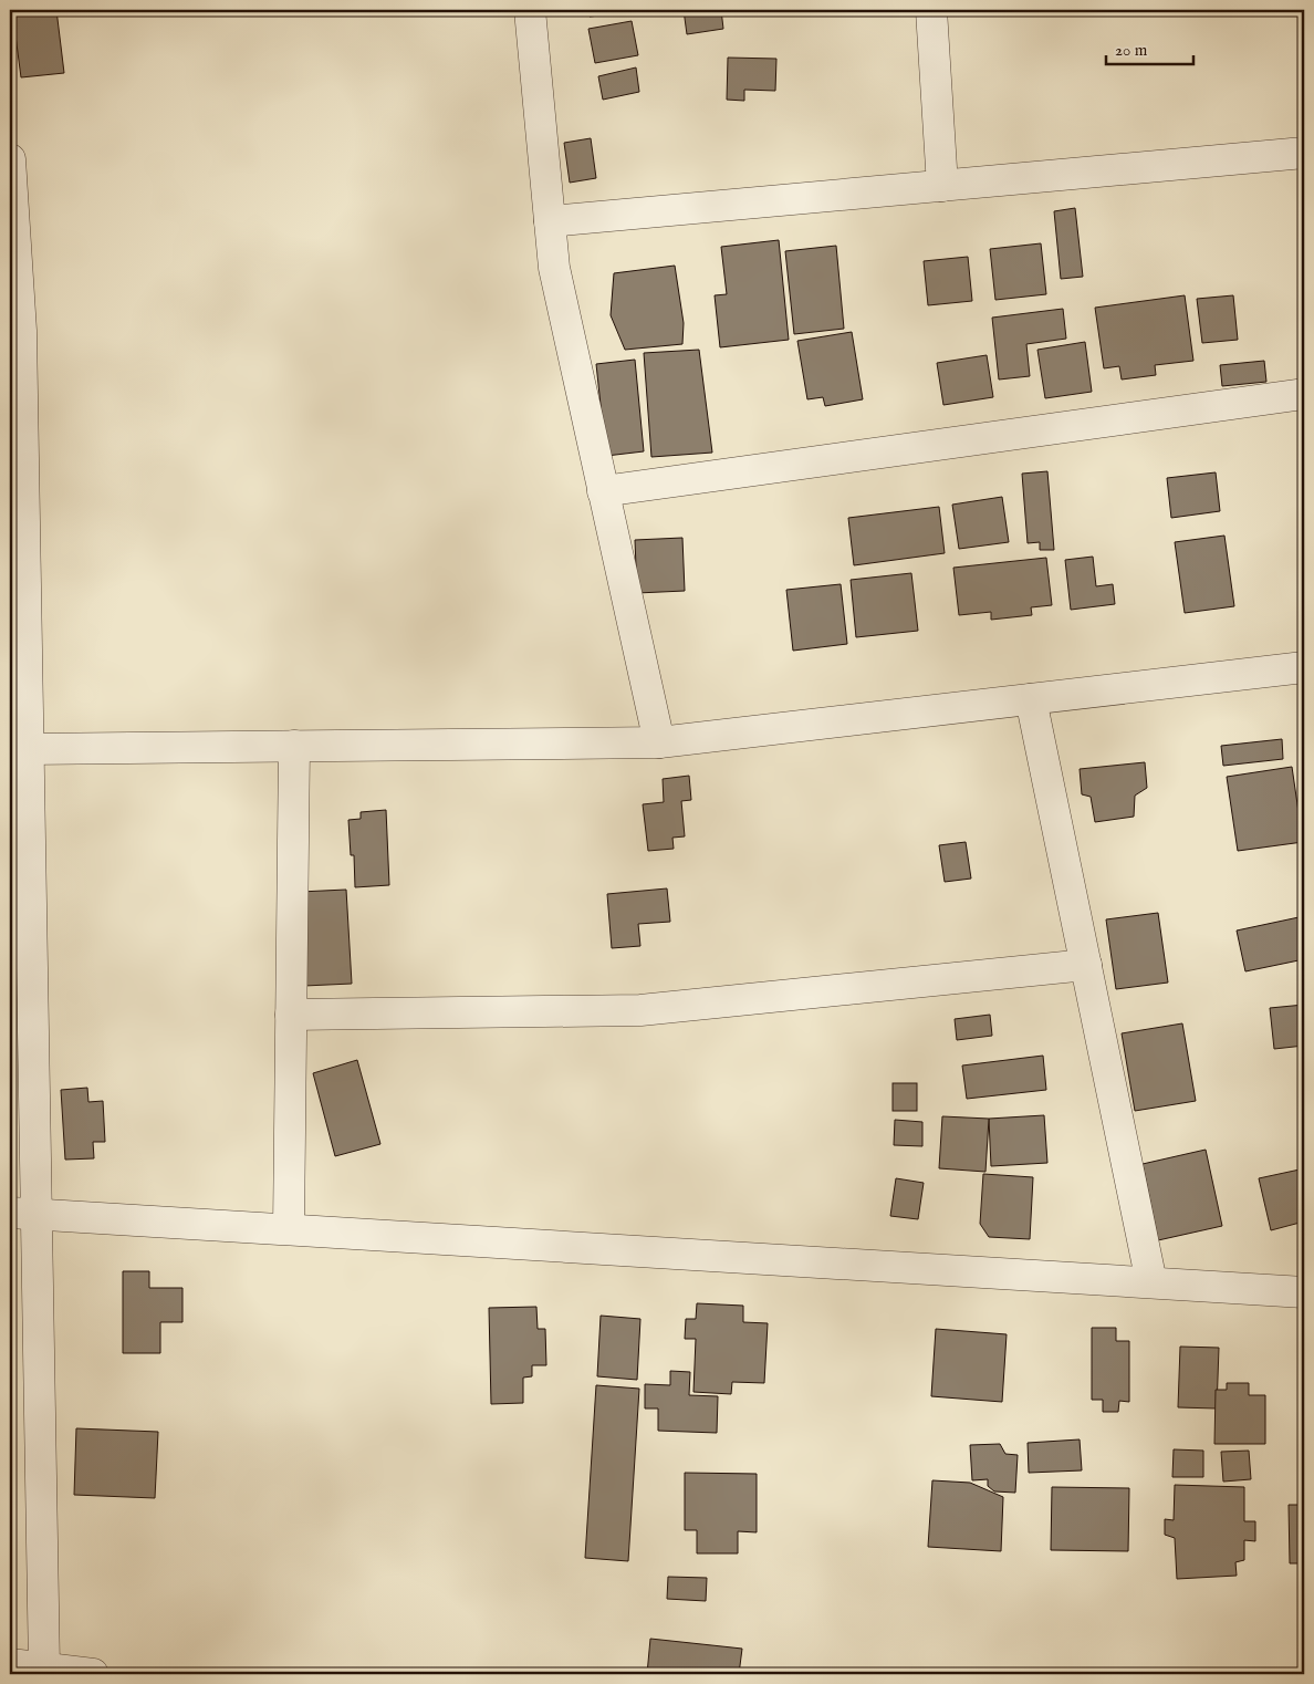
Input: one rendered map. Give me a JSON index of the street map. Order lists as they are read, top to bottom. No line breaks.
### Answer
{"scale_bar":"20 m"}
